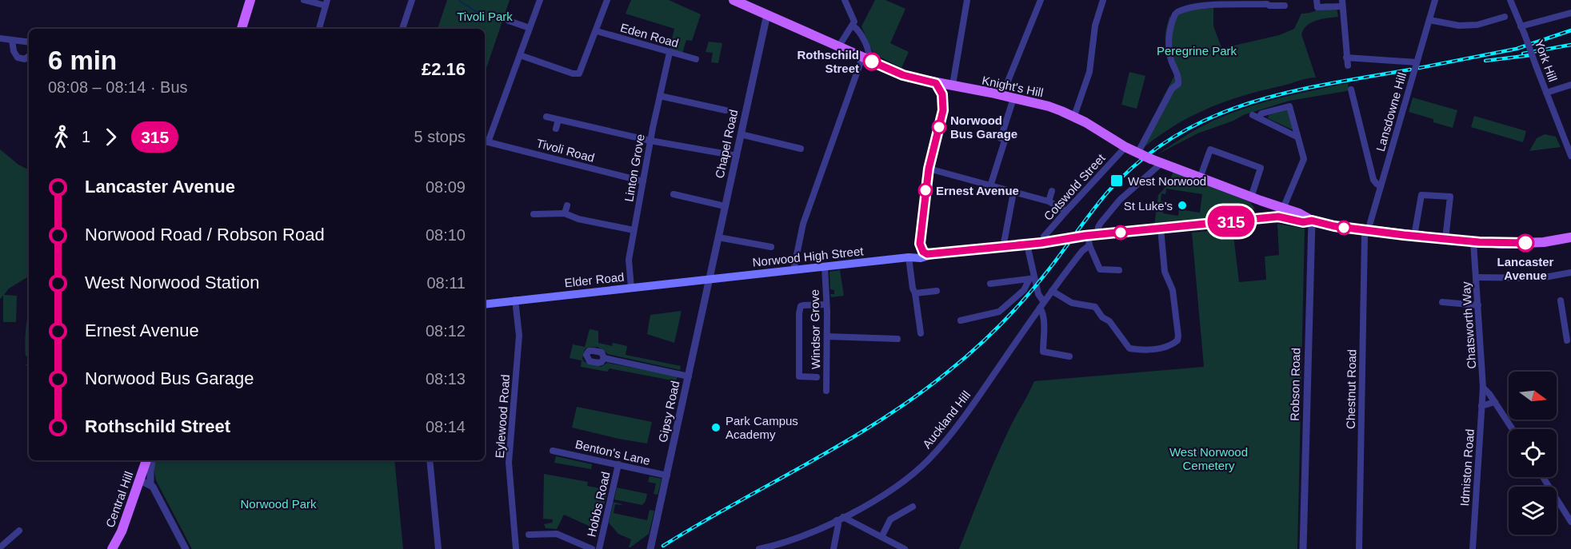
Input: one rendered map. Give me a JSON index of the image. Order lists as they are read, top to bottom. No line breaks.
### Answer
{"streets":{"main road":["Knight's Hill","Norwood High Street","Elder Road","Central Hill"],"street":["Eden Road","York Hill","Lansdowne Hill","Chapel Road","Tivoli Road","Linton Grove","Cotswold Street","Chatsworth Way","Windsor Grove","Robson Road","Chestnut Road","Gipsy Road","Eylewood Road","Auckland Hill","Benton's Lane","Idmiston Road","Hobbs Road"]},"crossings":[["Eden Road","Linton Grove"],["Knight's Hill","Chapel Road"],["Knight's Hill","Cotswold Street"],["Knight's Hill","Robson Road"],["Knight's Hill","Auckland Hill"],["Lansdowne Hill","Chestnut Road"],["Chapel Road","Norwood High Street"],["Chapel Road","Elder Road"],["Chapel Road","Gipsy Road"],["Tivoli Road","Linton Grove"],["Linton Grove","Elder Road"],["Norwood High Street","Elder Road"],["Norwood High Street","Windsor Grove"],["Norwood High Street","Gipsy Road"],["Elder Road","Gipsy Road"],["Elder Road","Eylewood Road"],["Chatsworth Way","Idmiston Road"],["Gipsy Road","Benton's Lane"],["Benton's Lane","Hobbs Road"]],"parks":["Tivoli Park","Peregrine Park","West Norwood Cemetery","Norwood Park"],"places":{"other":["Rothschild Street","Norwood Bus Garage","Ernest Avenue","St Luke's","Lancaster Avenue","Park Campus Academy"],"transit":["West Norwood"]},"lines":["bus line 315"],"north":"right","page":{"on_map":"315","heading":["6 min","08:08 – 08:14 · Bus","£2.16"],"legs":["1","315","5 stops"],"list":[{"name":"Lancaster Avenue","value":"08:09"},{"name":"Norwood Road / Robson Road","value":"08:10"},{"name":"West Norwood Station","value":"08:11"},{"name":"Ernest Avenue","value":"08:12"},{"name":"Norwood Bus Garage","value":"08:13"},{"name":"Rothschild Street","value":"08:14"}]}}
